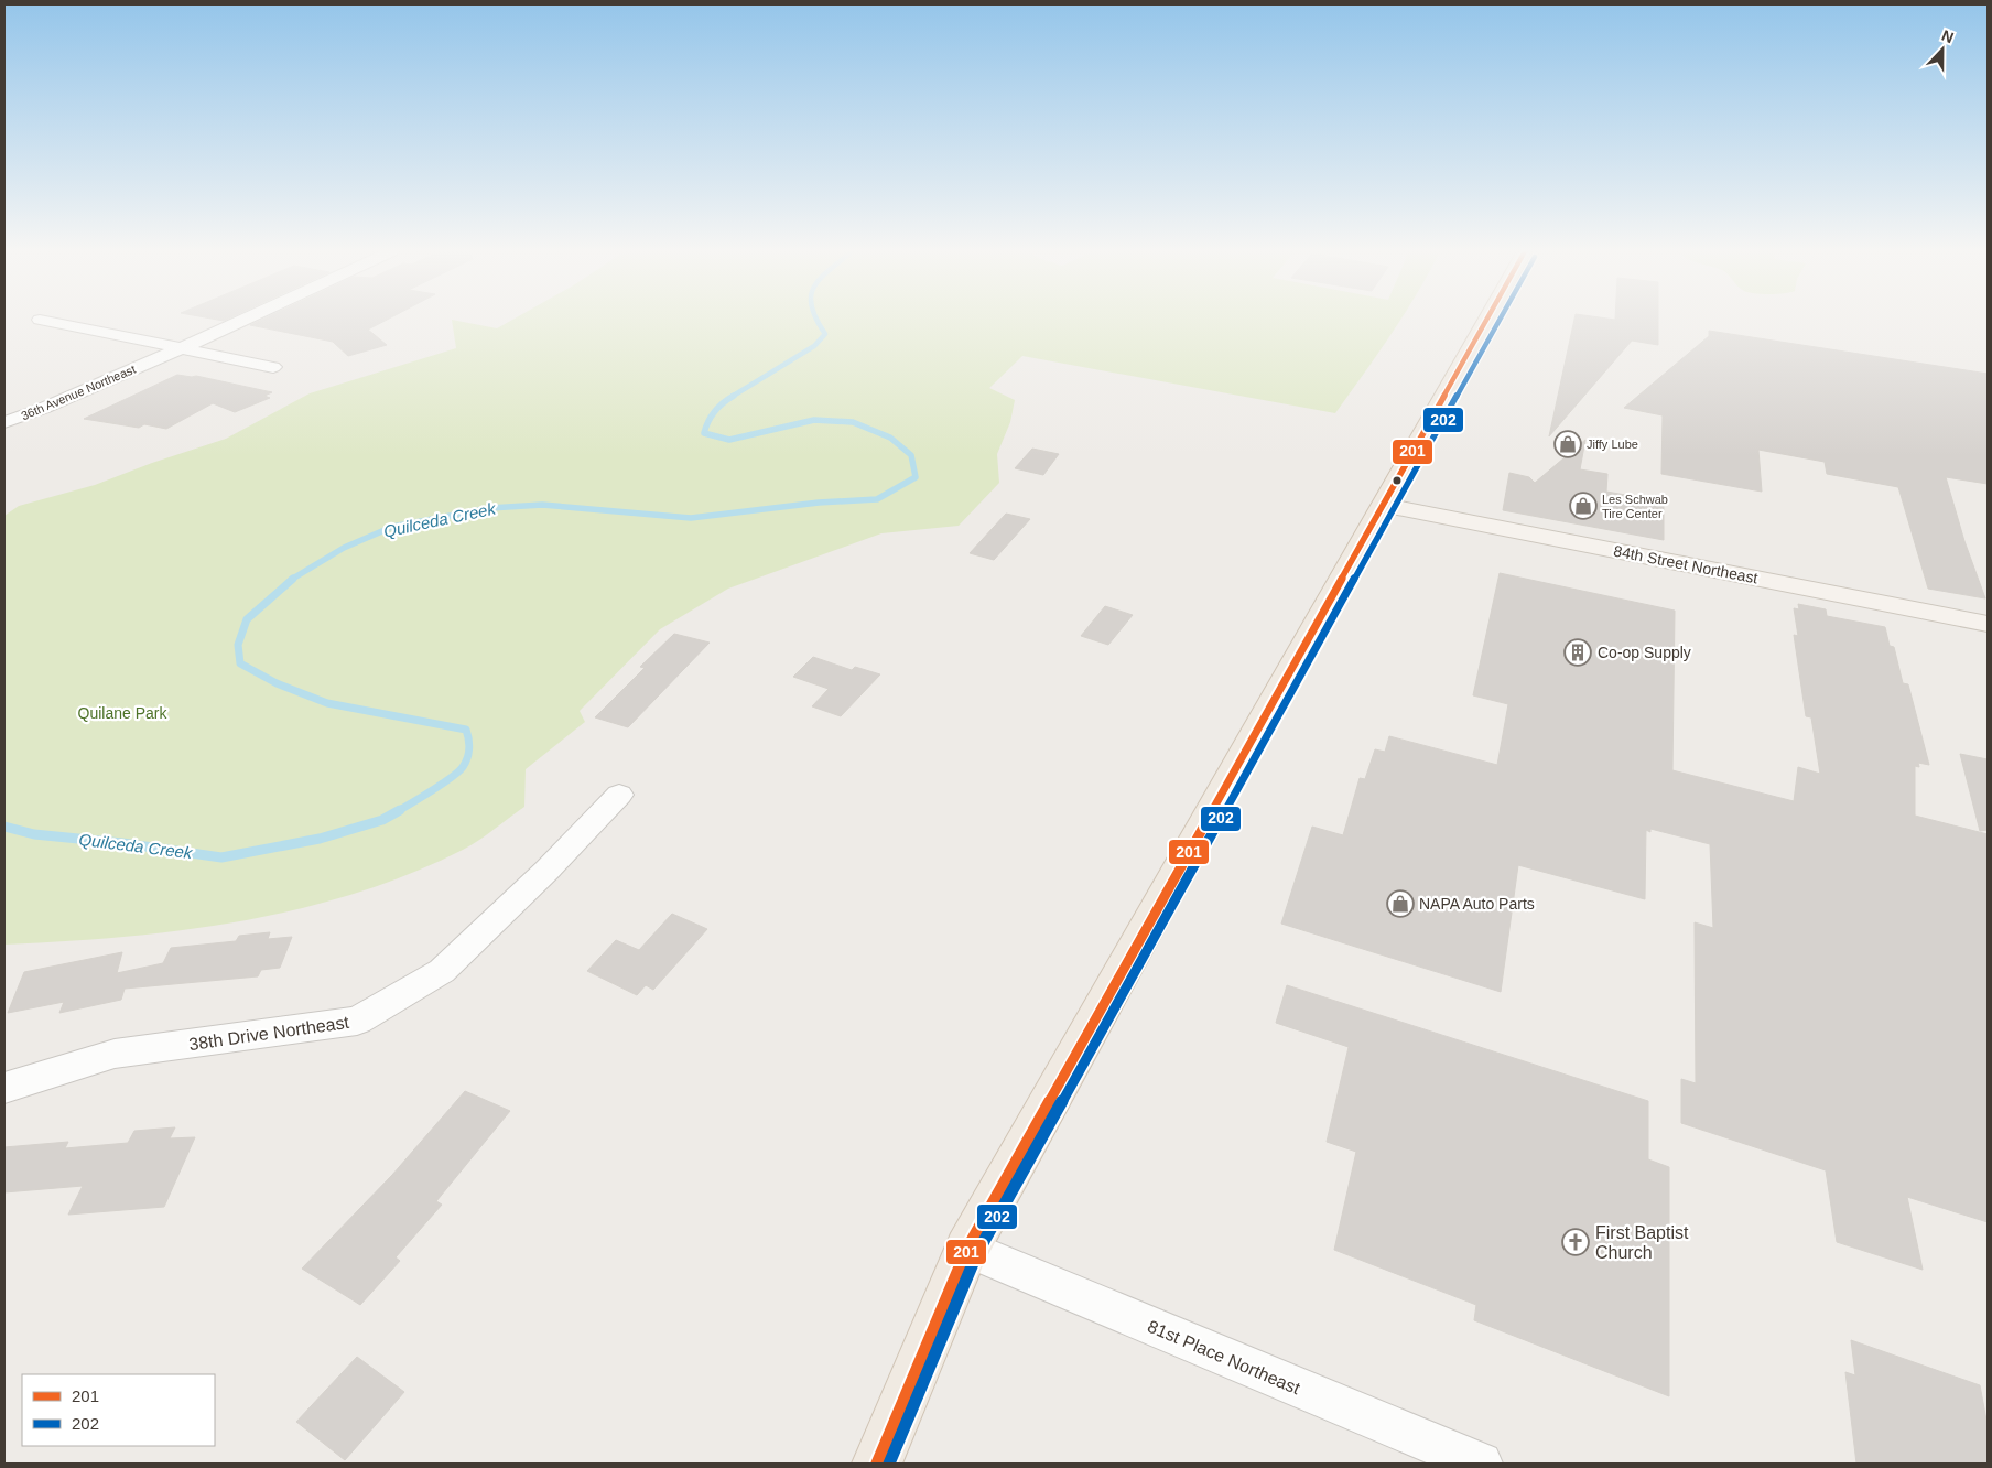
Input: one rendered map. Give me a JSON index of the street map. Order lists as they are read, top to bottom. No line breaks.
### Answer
{"streets":{"street":["36th Avenue Northeast","84th Street Northeast","38th Drive Northeast","81st Place Northeast"]},"water":["Quilceda Creek"],"parks":["Quilane Park"],"places":{"shop":["Jiffy Lube","Les Schwab Tire Center","NAPA Auto Parts"],"building":["Co-op Supply"],"church":["First Baptist Church"]},"lines":["transit line 201","transit line 202"],"legend":["201","202"],"north":"top"}
